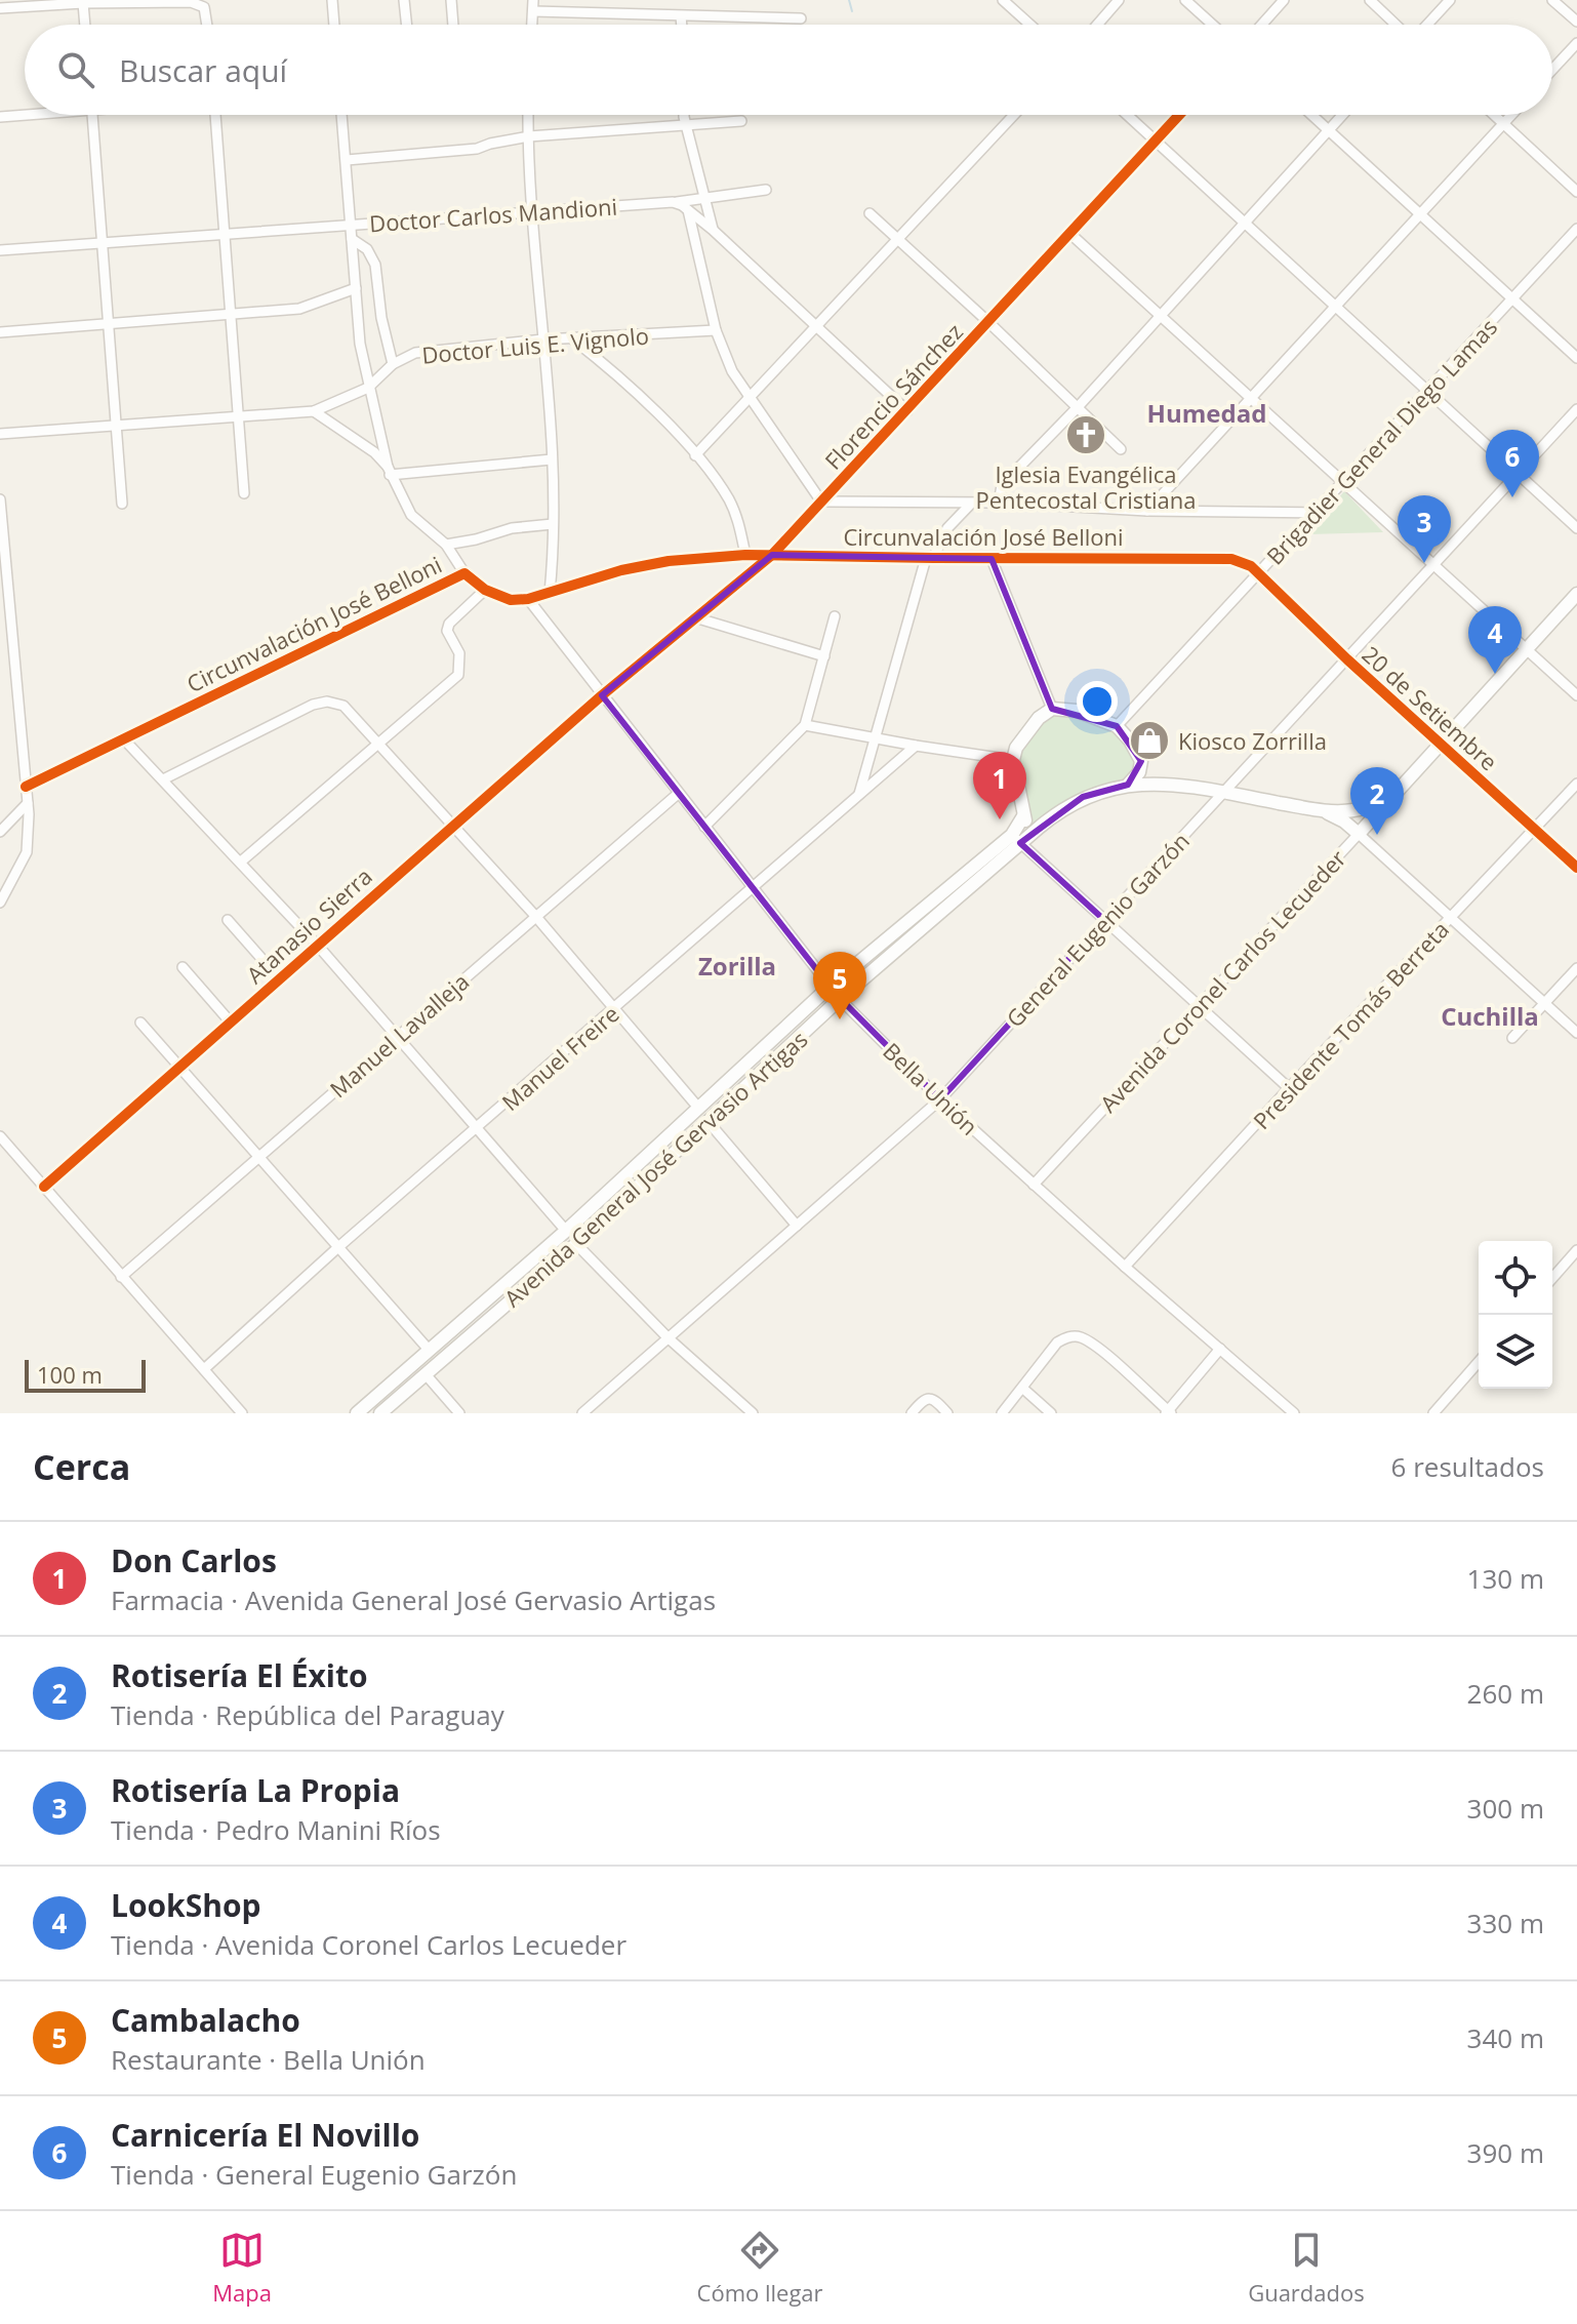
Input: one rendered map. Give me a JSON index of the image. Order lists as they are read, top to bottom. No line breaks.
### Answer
{"streets":{"main road":["Avenida Coronel Carlos Lecueder","Avenida General José Gervasio Artigas"],"street":["Doctor Carlos Mandioni","Doctor Luis E. Vignolo","Florencio Sánchez","Brigadier General Diego Lamas","Circunvalación José Belloni","20 de Setiembre","Atanasio Sierra","General Eugenio Garzón","Presidente Tomás Berreta","Manuel Lavalleja","Manuel Freire","Bella Unión"]},"crossings":[["Florencio Sánchez","Circunvalación José Belloni"],["Florencio Sánchez","Atanasio Sierra"],["Florencio Sánchez","Bella Unión"],["Brigadier General Diego Lamas","Circunvalación José Belloni"],["Brigadier General Diego Lamas","20 de Setiembre"],["Circunvalación José Belloni","20 de Setiembre"],["Circunvalación José Belloni","Bella Unión"],["20 de Setiembre","General Eugenio Garzón"],["20 de Setiembre","Avenida Coronel Carlos Lecueder"],["20 de Setiembre","Presidente Tomás Berreta"],["Atanasio Sierra","Bella Unión"],["General Eugenio Garzón","Bella Unión"],["General Eugenio Garzón","Avenida General José Gervasio Artigas"],["Avenida Coronel Carlos Lecueder","Bella Unión"],["Presidente Tomás Berreta","Bella Unión"],["Manuel Lavalleja","Bella Unión"],["Manuel Freire","Bella Unión"],["Bella Unión","Avenida General José Gervasio Artigas"]],"districts":["Humedad","Zorilla","Cuchilla"],"places":{"church":["Iglesia Evangélica Pentecostal Cristiana"],"shop":["Kiosco Zorrilla"]},"scale_bar":"100 m","page":{"search":"Buscar aquí","pins":["6","3","4","1","2","5"],"scale":"100 m","heading":["Cerca","6 resultados"],"list":[{"mark":"1","name":"Don Carlos","note":"Farmacia · Avenida General José Gervasio Artigas","value":"130 m"},{"mark":"2","name":"Rotisería El Éxito","note":"Tienda · República del Paraguay","value":"260 m"},{"mark":"3","name":"Rotisería La Propia","note":"Tienda · Pedro Manini Ríos","value":"300 m"},{"mark":"4","name":"LookShop","note":"Tienda · Avenida Coronel Carlos Lecueder","value":"330 m"},{"mark":"5","name":"Cambalacho","note":"Restaurante · Bella Unión","value":"340 m"},{"mark":"6","name":"Carnicería El Novillo","note":"Tienda · General Eugenio Garzón","value":"390 m"}],"nav":["Mapa","Cómo llegar","Guardados"]}}
